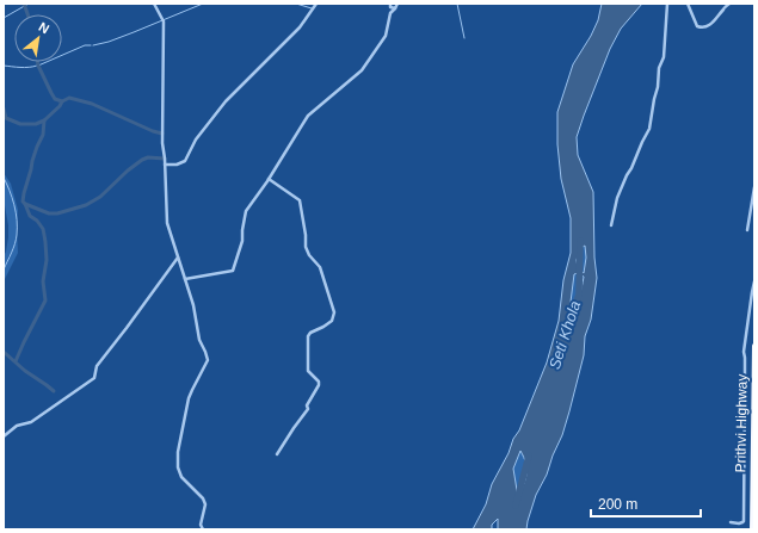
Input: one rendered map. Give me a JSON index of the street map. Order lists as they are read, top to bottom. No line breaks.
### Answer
{"streets":{"highway":["Prithvi Highway"]},"water":["Seti Khola"],"scale_bar":"200 m","north":"top right"}
